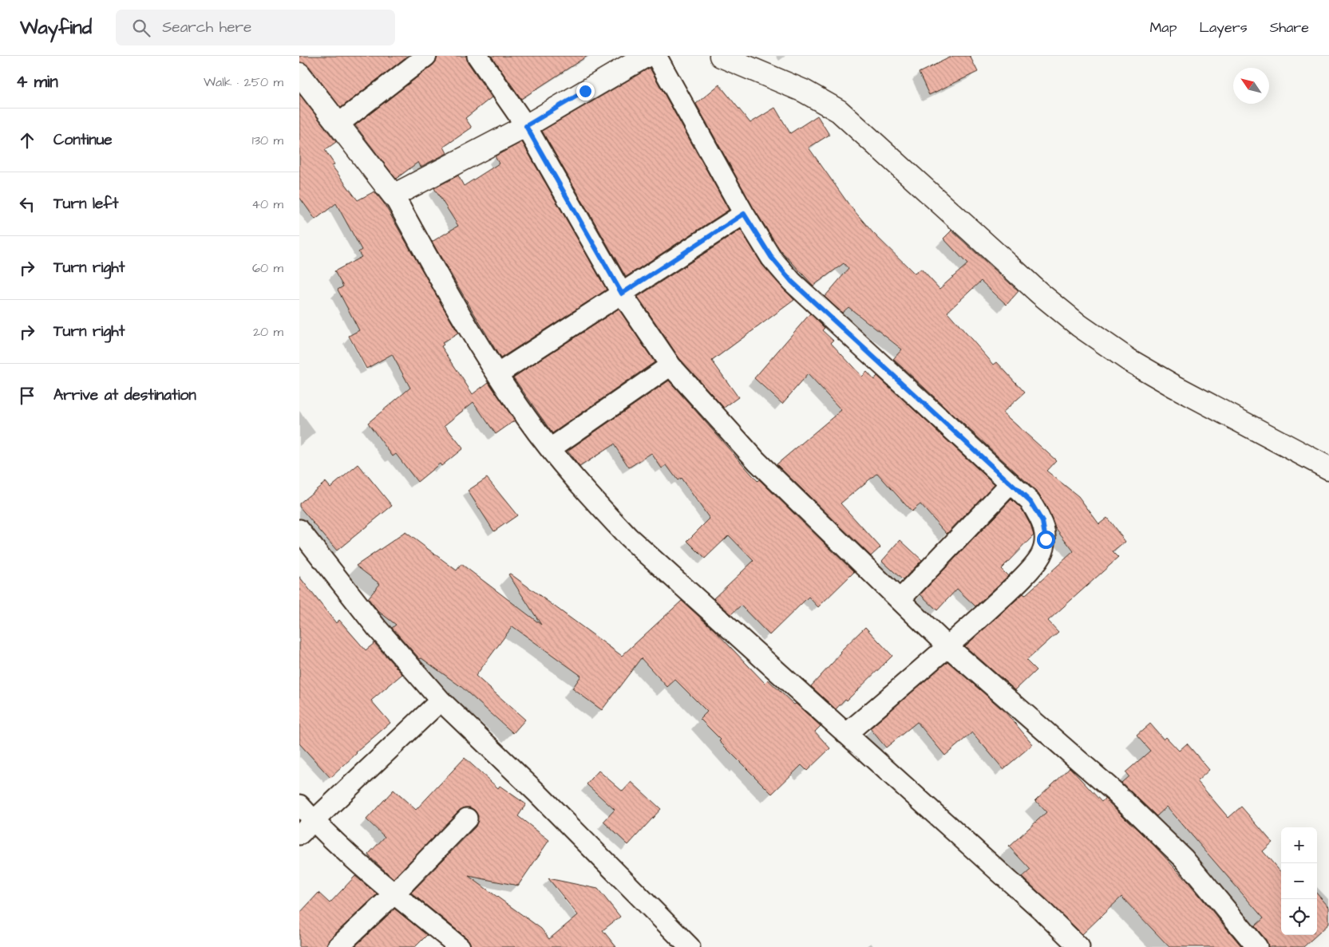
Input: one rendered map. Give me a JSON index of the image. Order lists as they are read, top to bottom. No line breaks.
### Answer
{"north":"top left","page":{"header":"Wayfind","search":"Search here","nav":["Map","Layers","Share"],"heading":["4 min","Walk · 250 m"],"list":[["Continue","130 m"],["Turn left","40 m"],["Turn right","60 m"],["Turn right","20 m"],"Arrive at destination"],"map_buttons":["+","−"]}}
